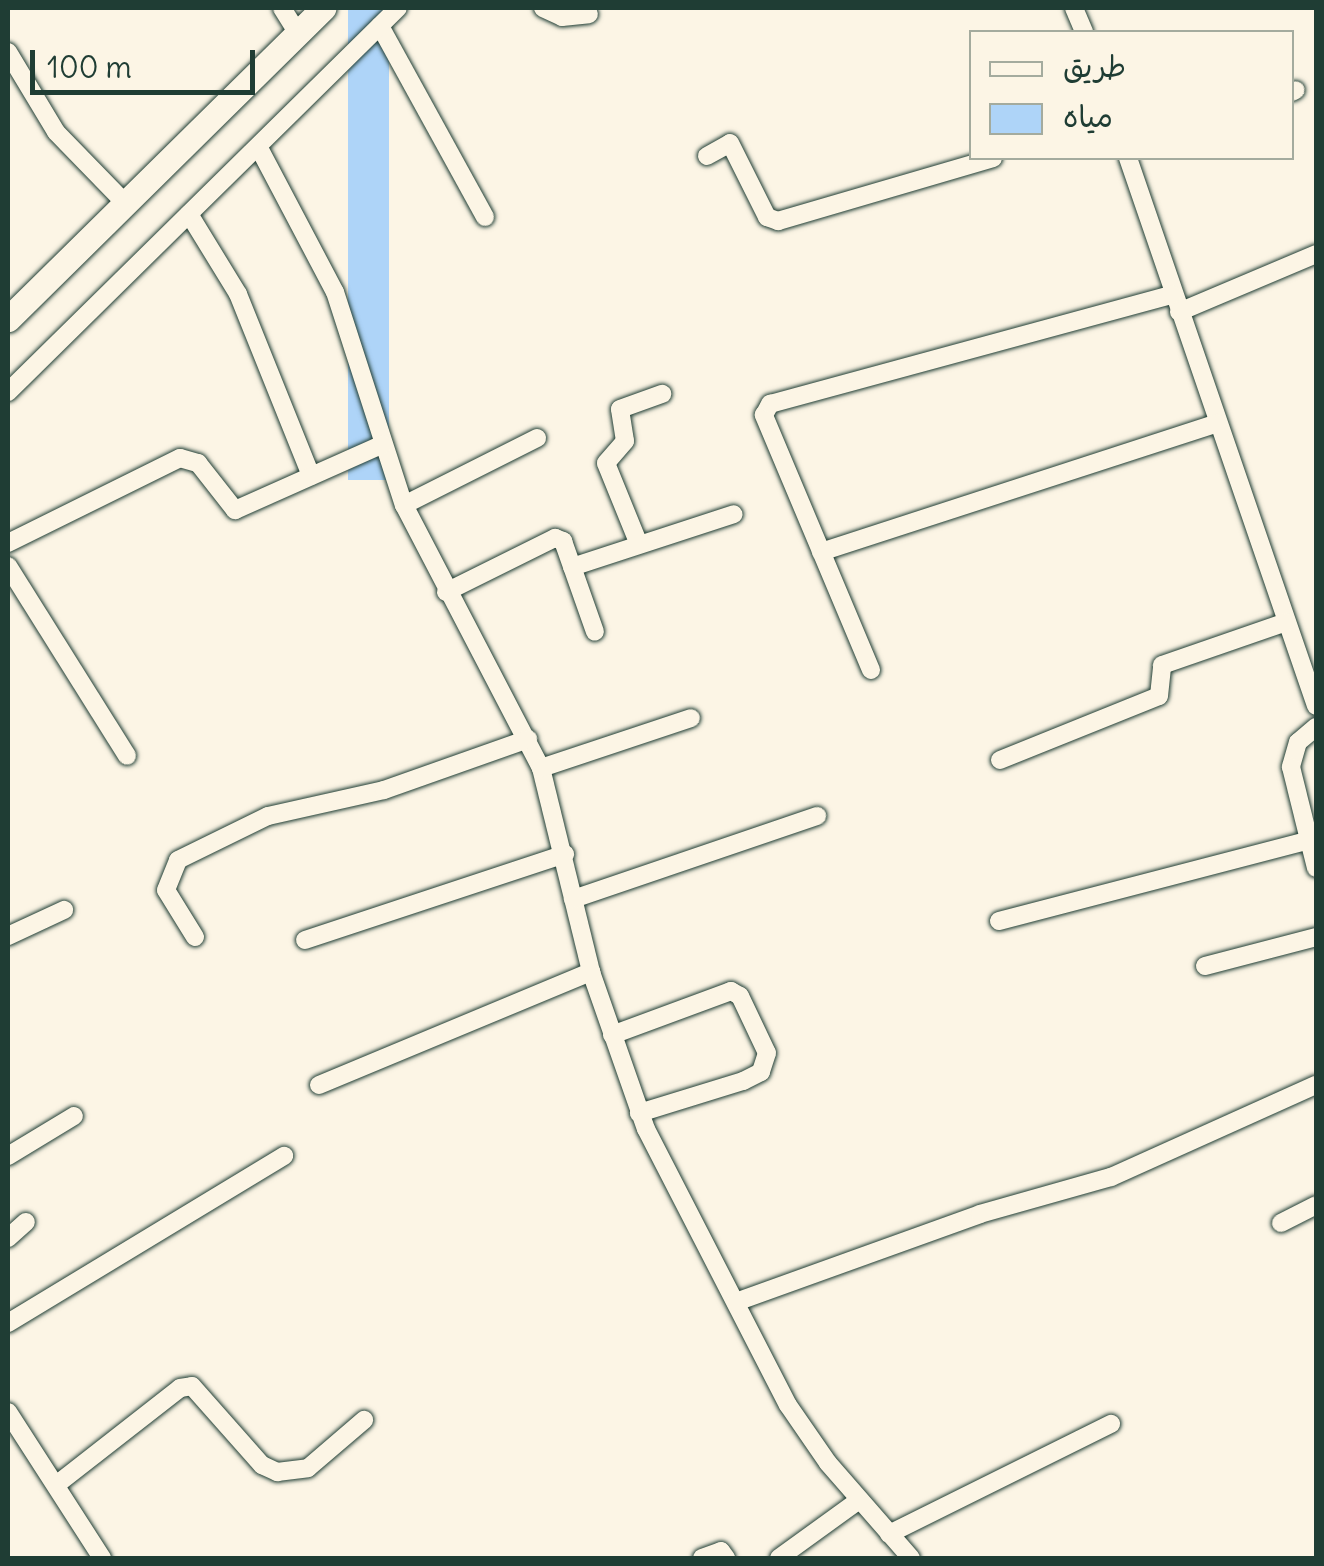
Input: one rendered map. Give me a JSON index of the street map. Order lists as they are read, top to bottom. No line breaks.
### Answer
{"legend":["طريق","مياه"],"scale_bar":"100 m"}
